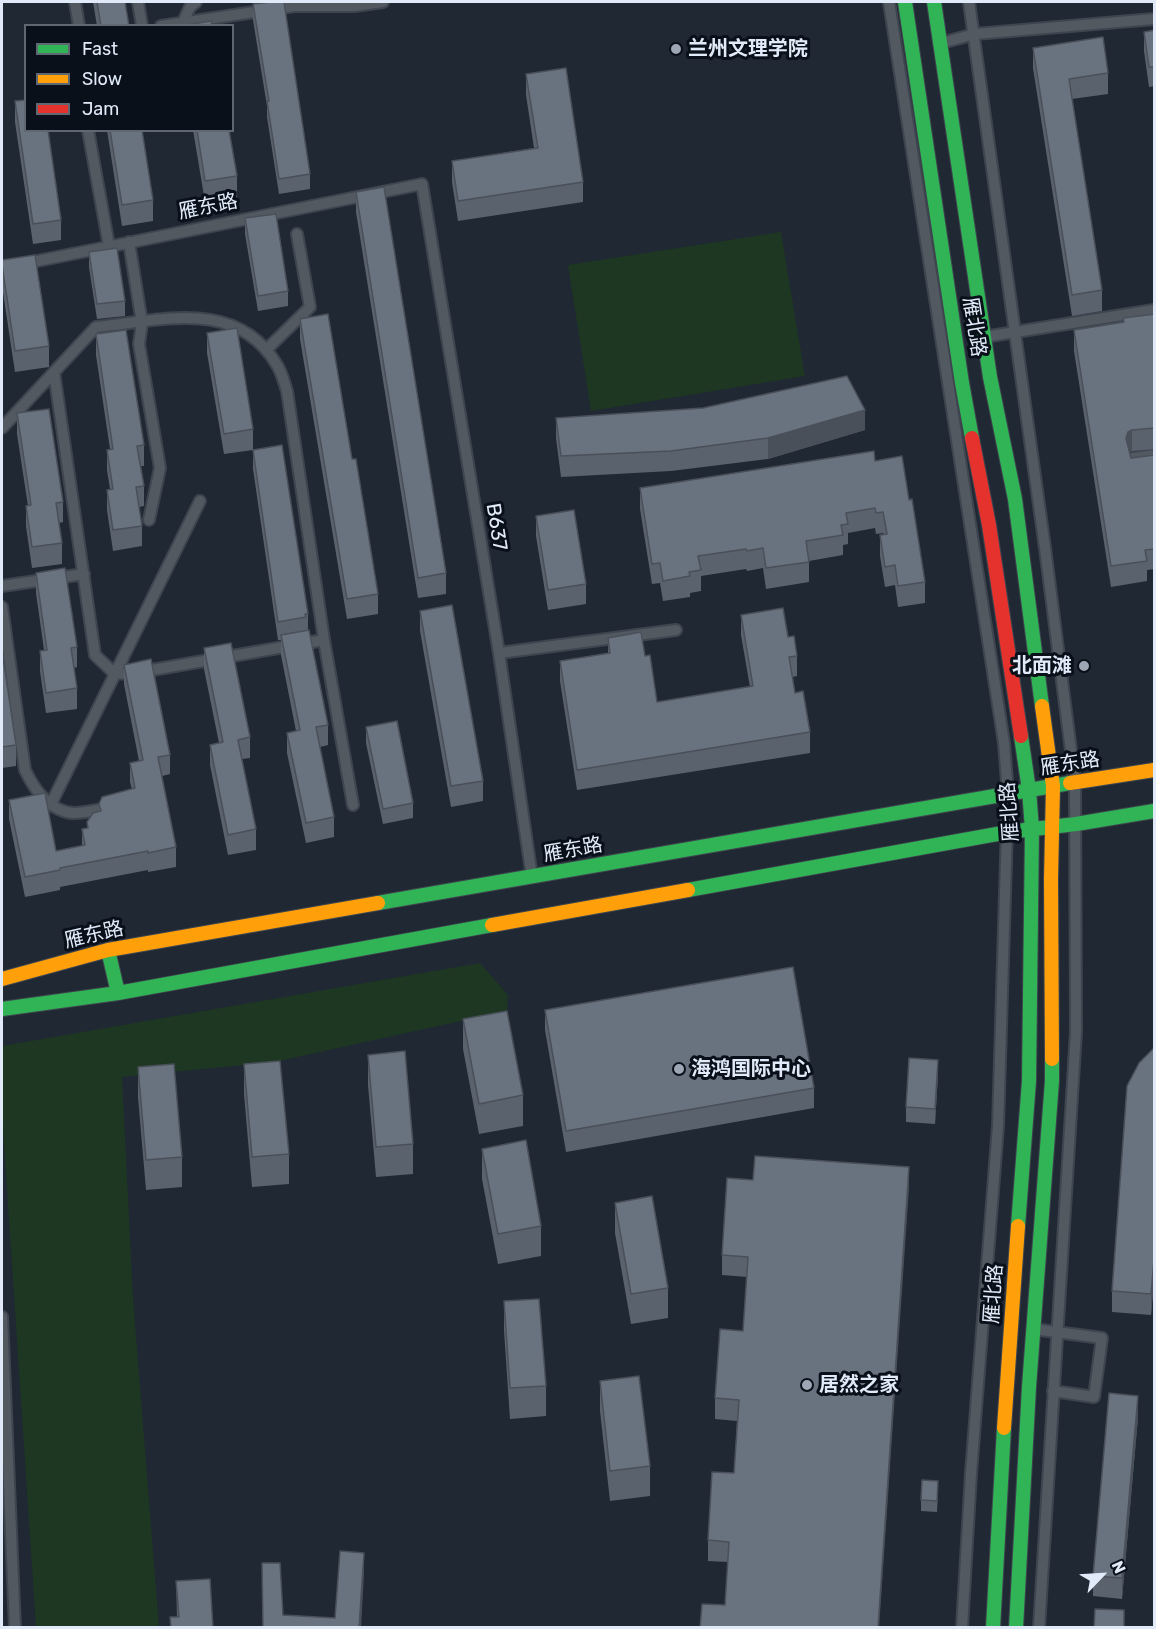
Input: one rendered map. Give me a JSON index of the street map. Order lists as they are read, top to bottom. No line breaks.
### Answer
{"streets":{"main road":["雁东路","雁北路"],"street":["B637"]},"crossings":[["雁东路","雁北路"],["雁东路","B637"]],"places":["兰州文理学院","北面滩","海鸿国际中心","居然之家"],"legend":["Fast","Slow","Jam"],"north":"top right"}
